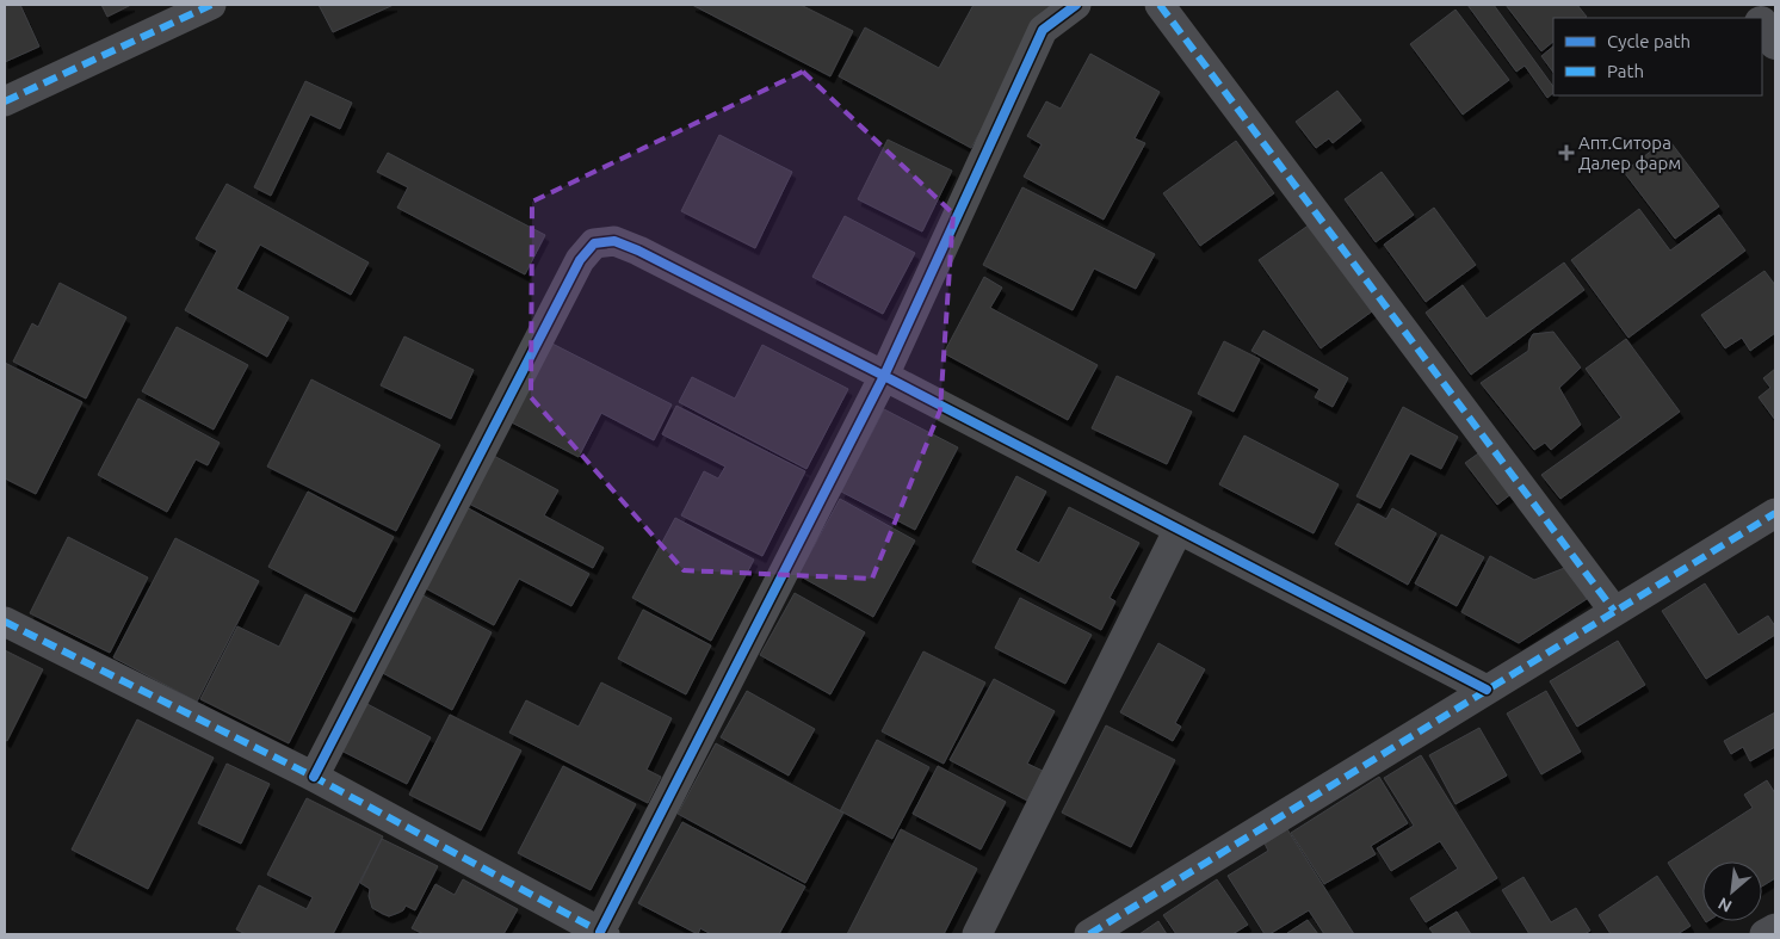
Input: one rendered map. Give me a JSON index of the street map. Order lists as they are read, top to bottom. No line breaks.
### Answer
{"places":{"health":["Апт.Ситора Далер фарм"]},"legend":["Cycle path","Path"],"north":"bottom left"}
